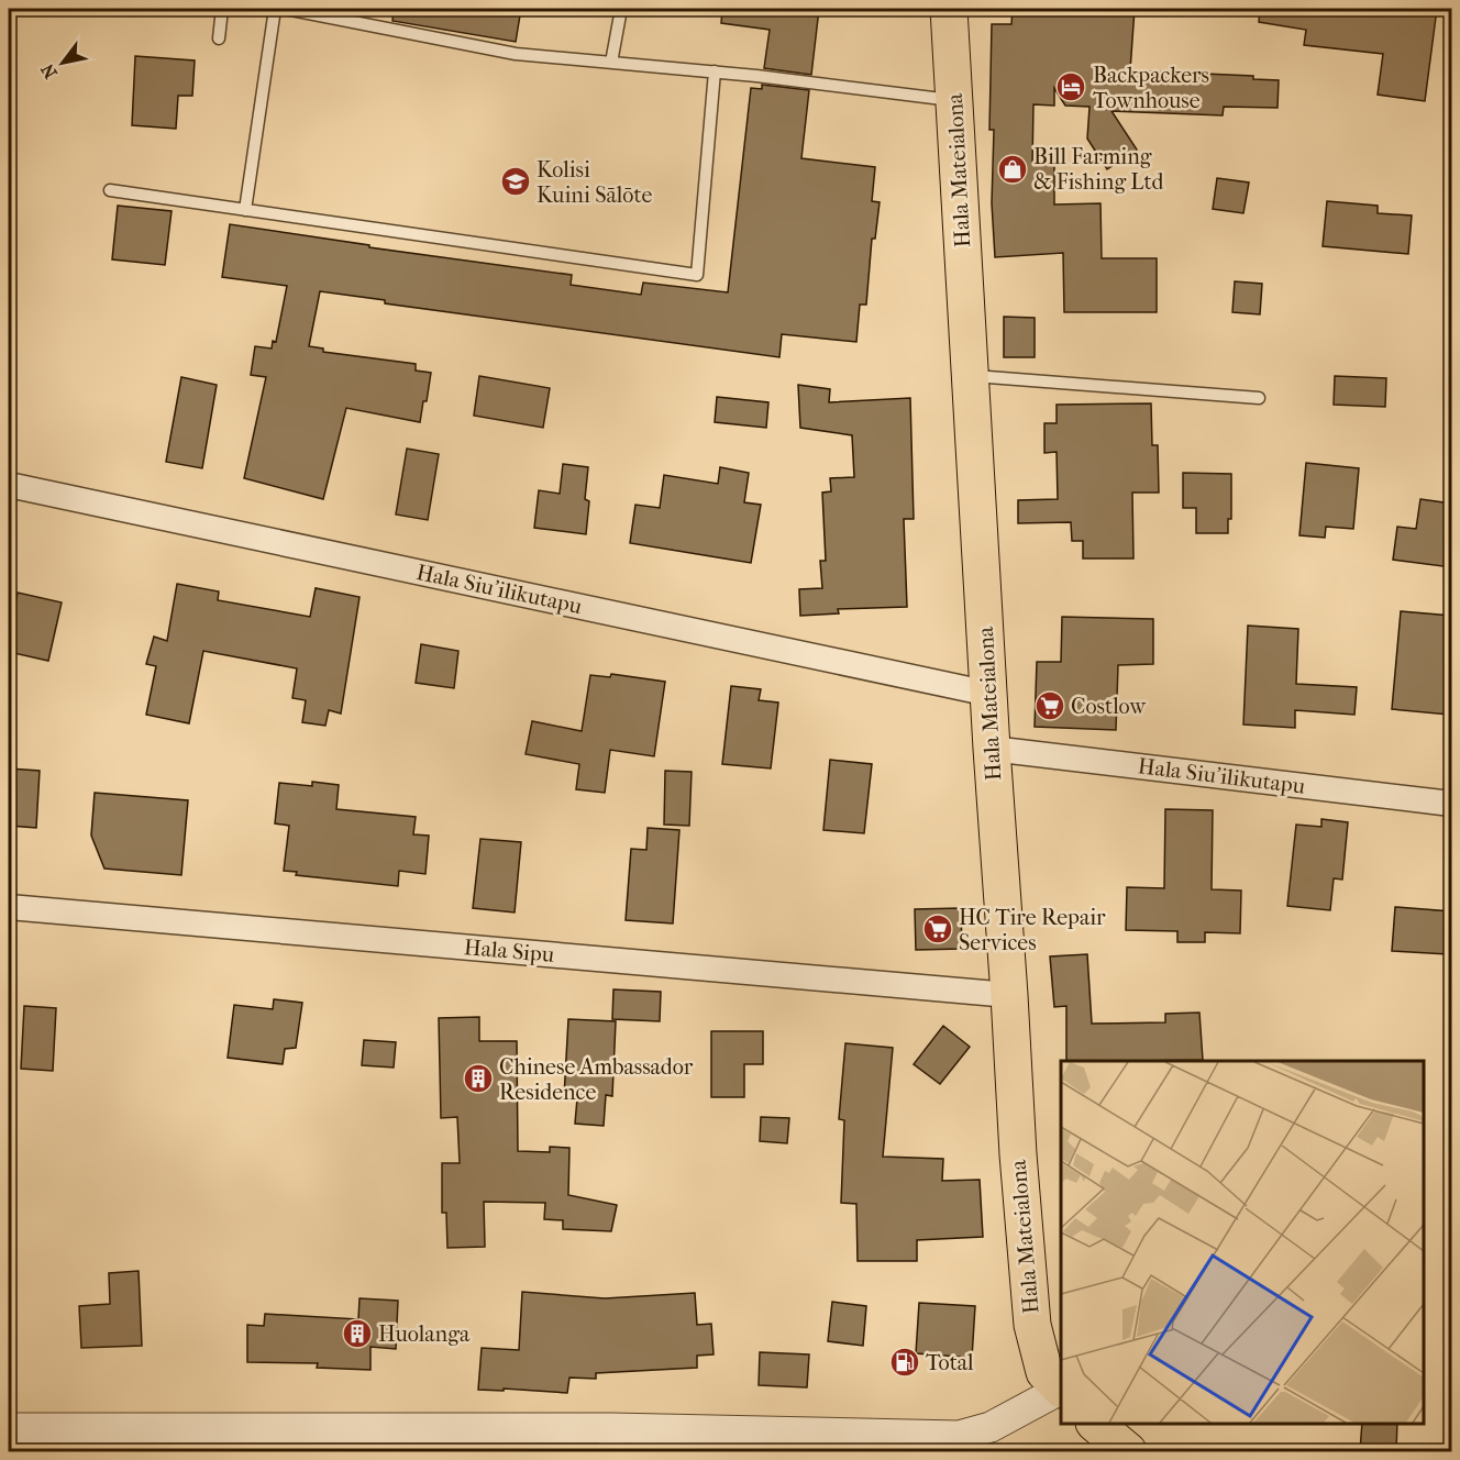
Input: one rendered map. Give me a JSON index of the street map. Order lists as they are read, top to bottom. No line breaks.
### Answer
{"streets":{"main road":["Hala Mateialona"],"street":["Hala Siu'ilikutapu","Hala Sipu"]},"crossings":[["Hala Mateialona","Hala Siu'ilikutapu"],["Hala Mateialona","Hala Sipu"]],"places":{"hotel":["Backpackers Townhouse"],"shop":["Bill Farming & Fishing Ltd"],"school or university":["Kolisi Kuini Sālōte"],"supermarket":["Costlow","HC Tire Repair Services"],"building":["Chinese Ambassador Residence","Huolanga"],"fuel station":["Total"]},"north":"bottom left"}
